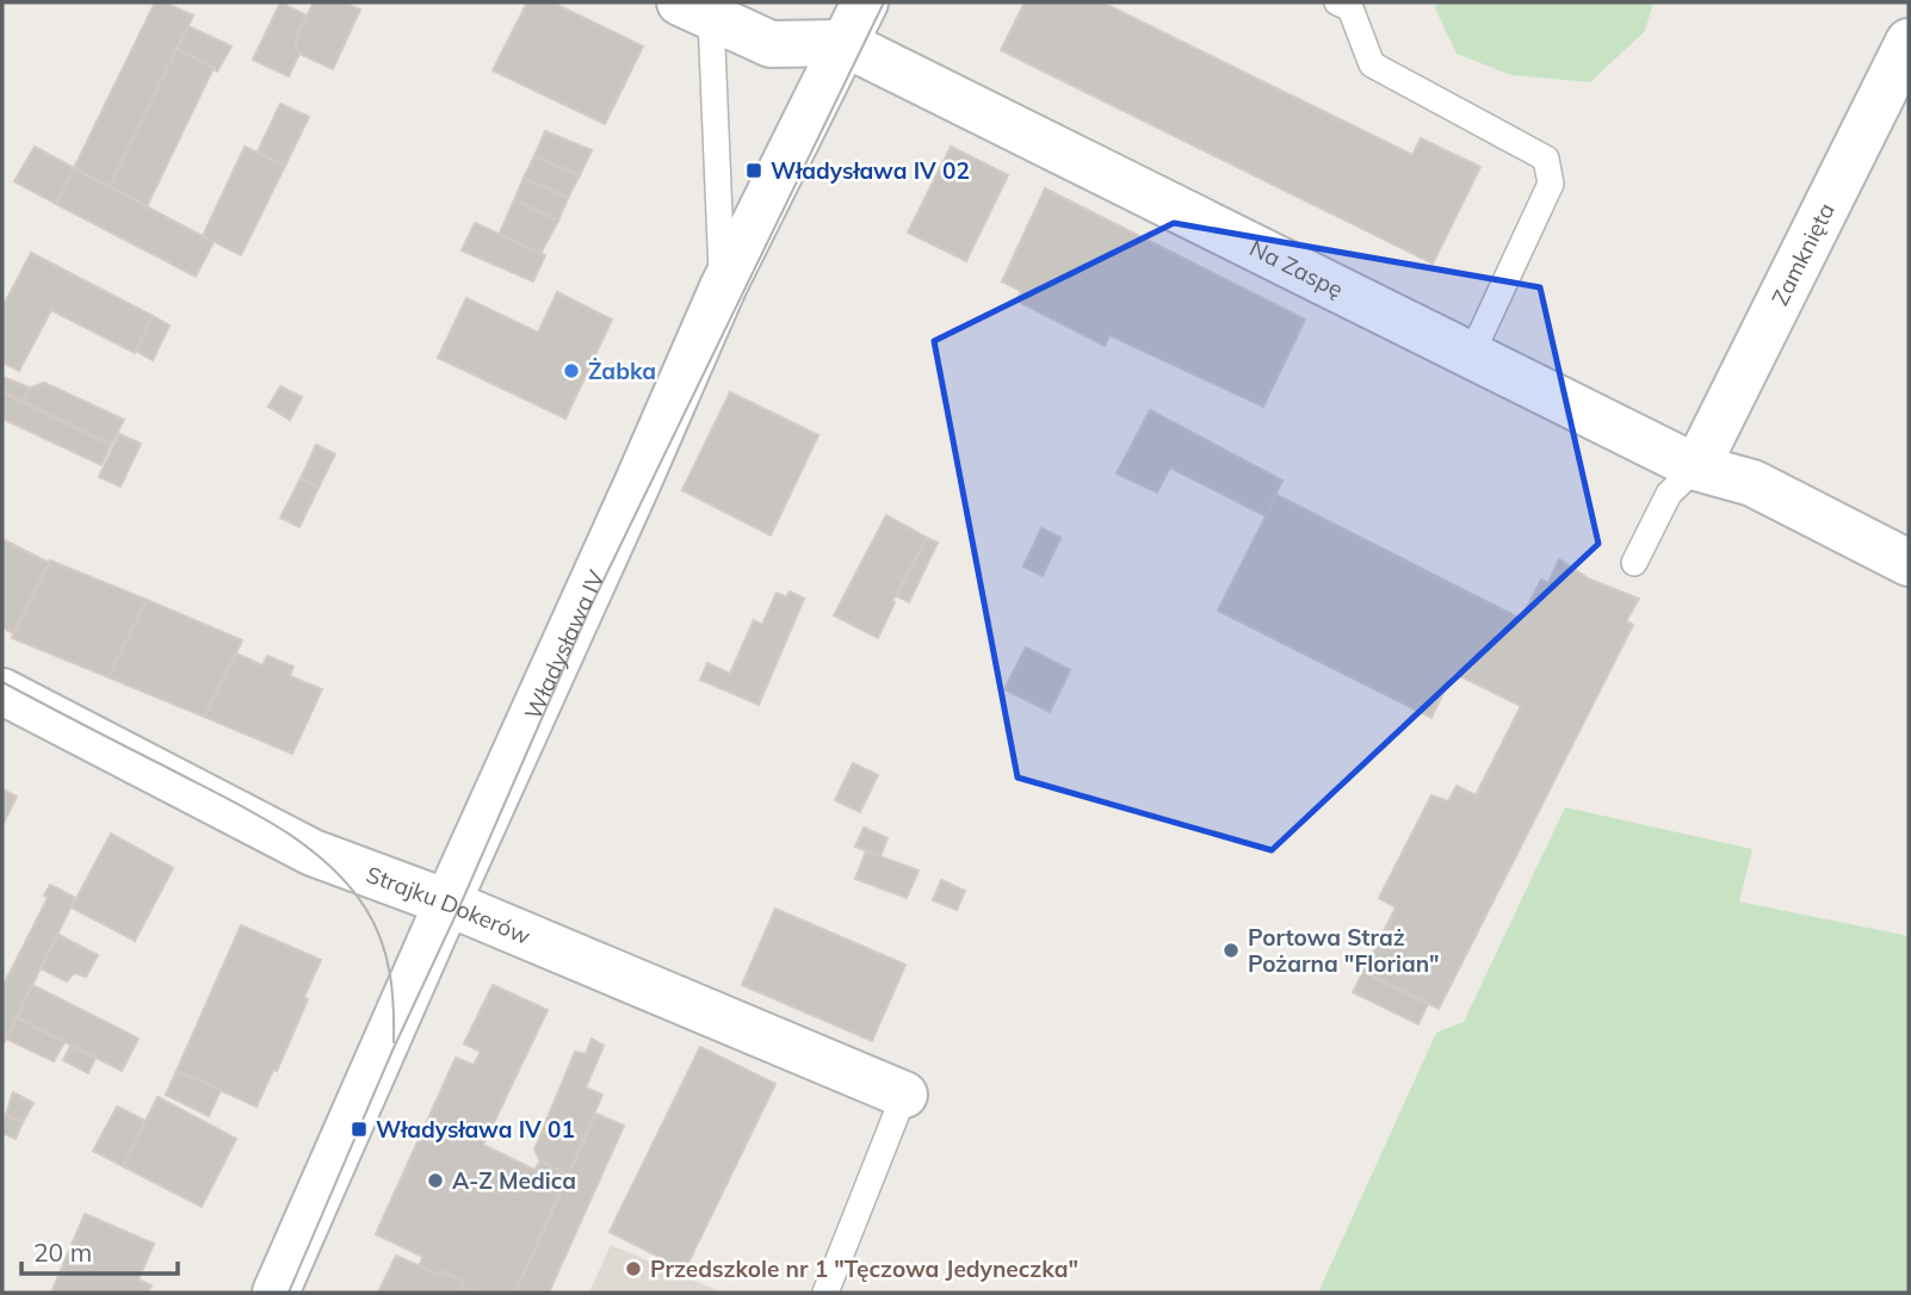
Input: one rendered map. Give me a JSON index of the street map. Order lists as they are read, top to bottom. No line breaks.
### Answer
{"streets":{"street":["Zamknięta","Na Zaspę","Władysława IV","Strajku Dokerów"]},"crossings":[["Zamknięta","Na Zaspę"],["Na Zaspę","Władysława IV"],["Władysława IV","Strajku Dokerów"]],"places":{"transit":["Władysława IV 02","Władysława IV 01"],"other":["Żabka","Portowa Straż Pożarna \"Florian\"","A-Z Medica","Przedszkole nr 1 \"Tęczowa Jedyneczka\""]},"scale_bar":"20 m"}
